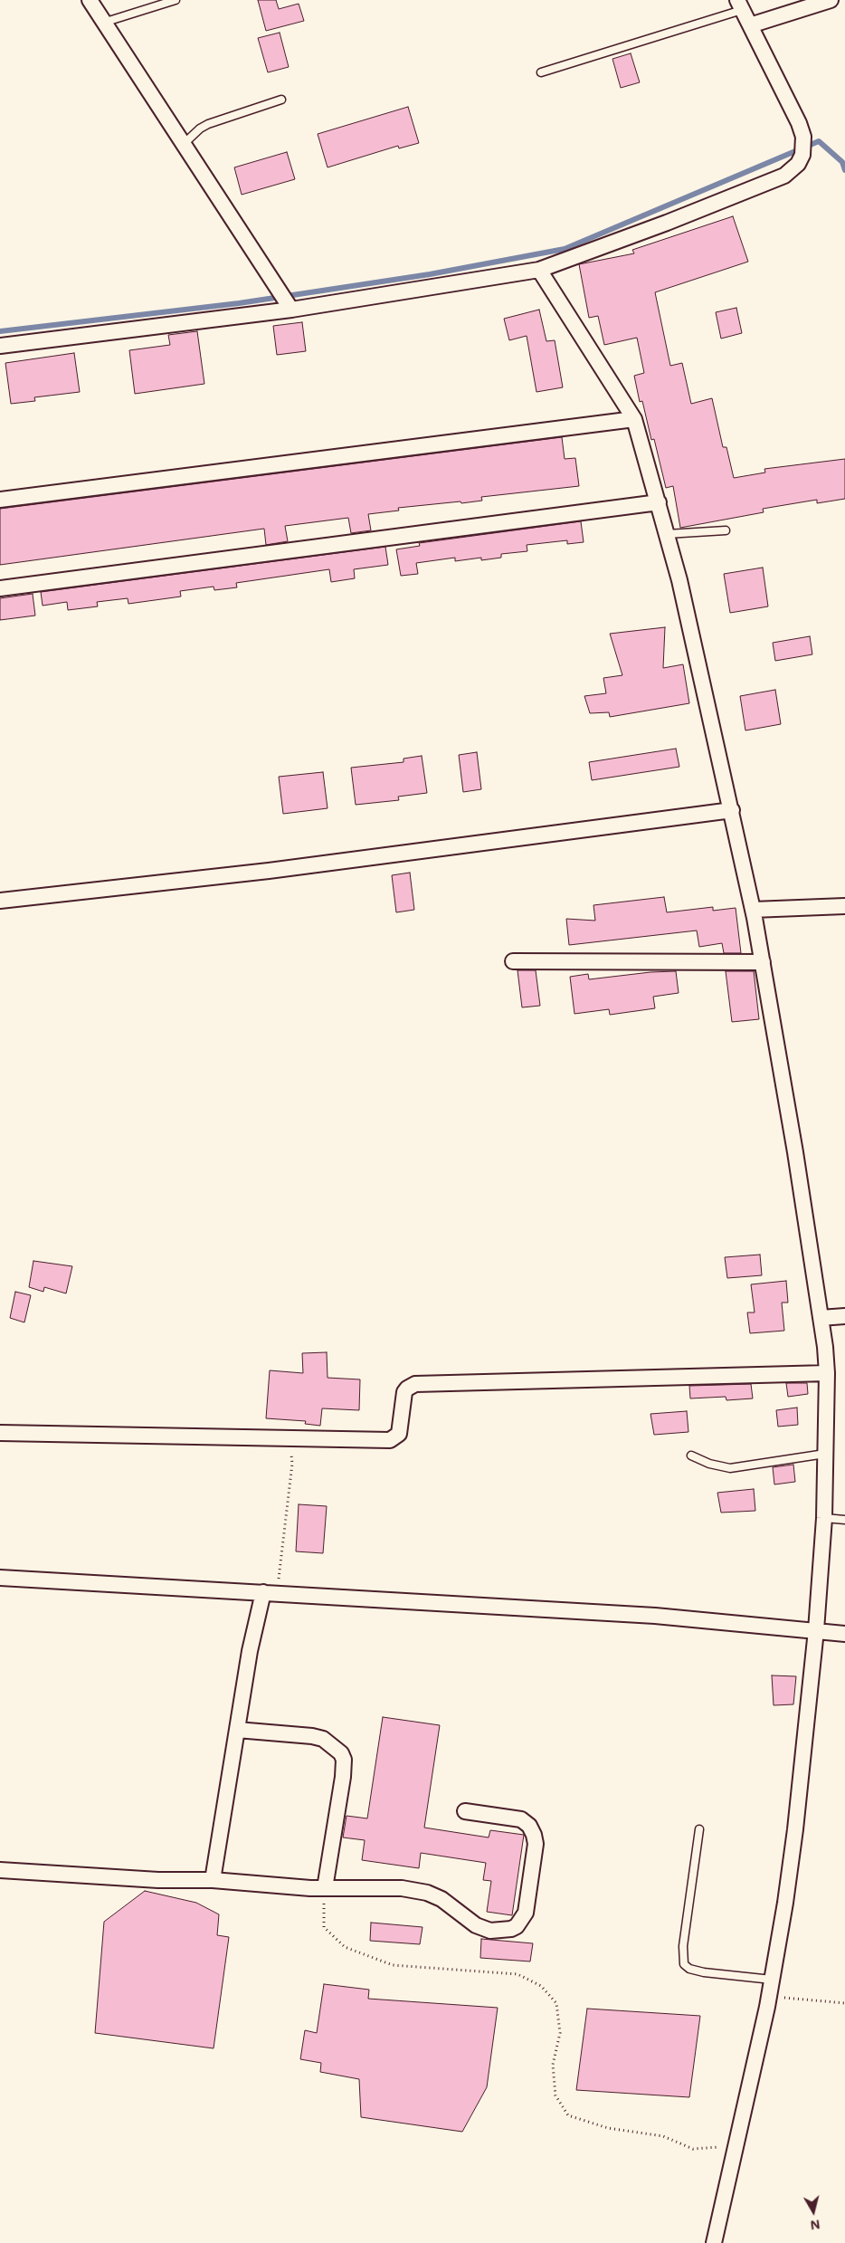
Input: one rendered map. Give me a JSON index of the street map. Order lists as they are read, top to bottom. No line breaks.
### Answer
{"north":"bottom"}
